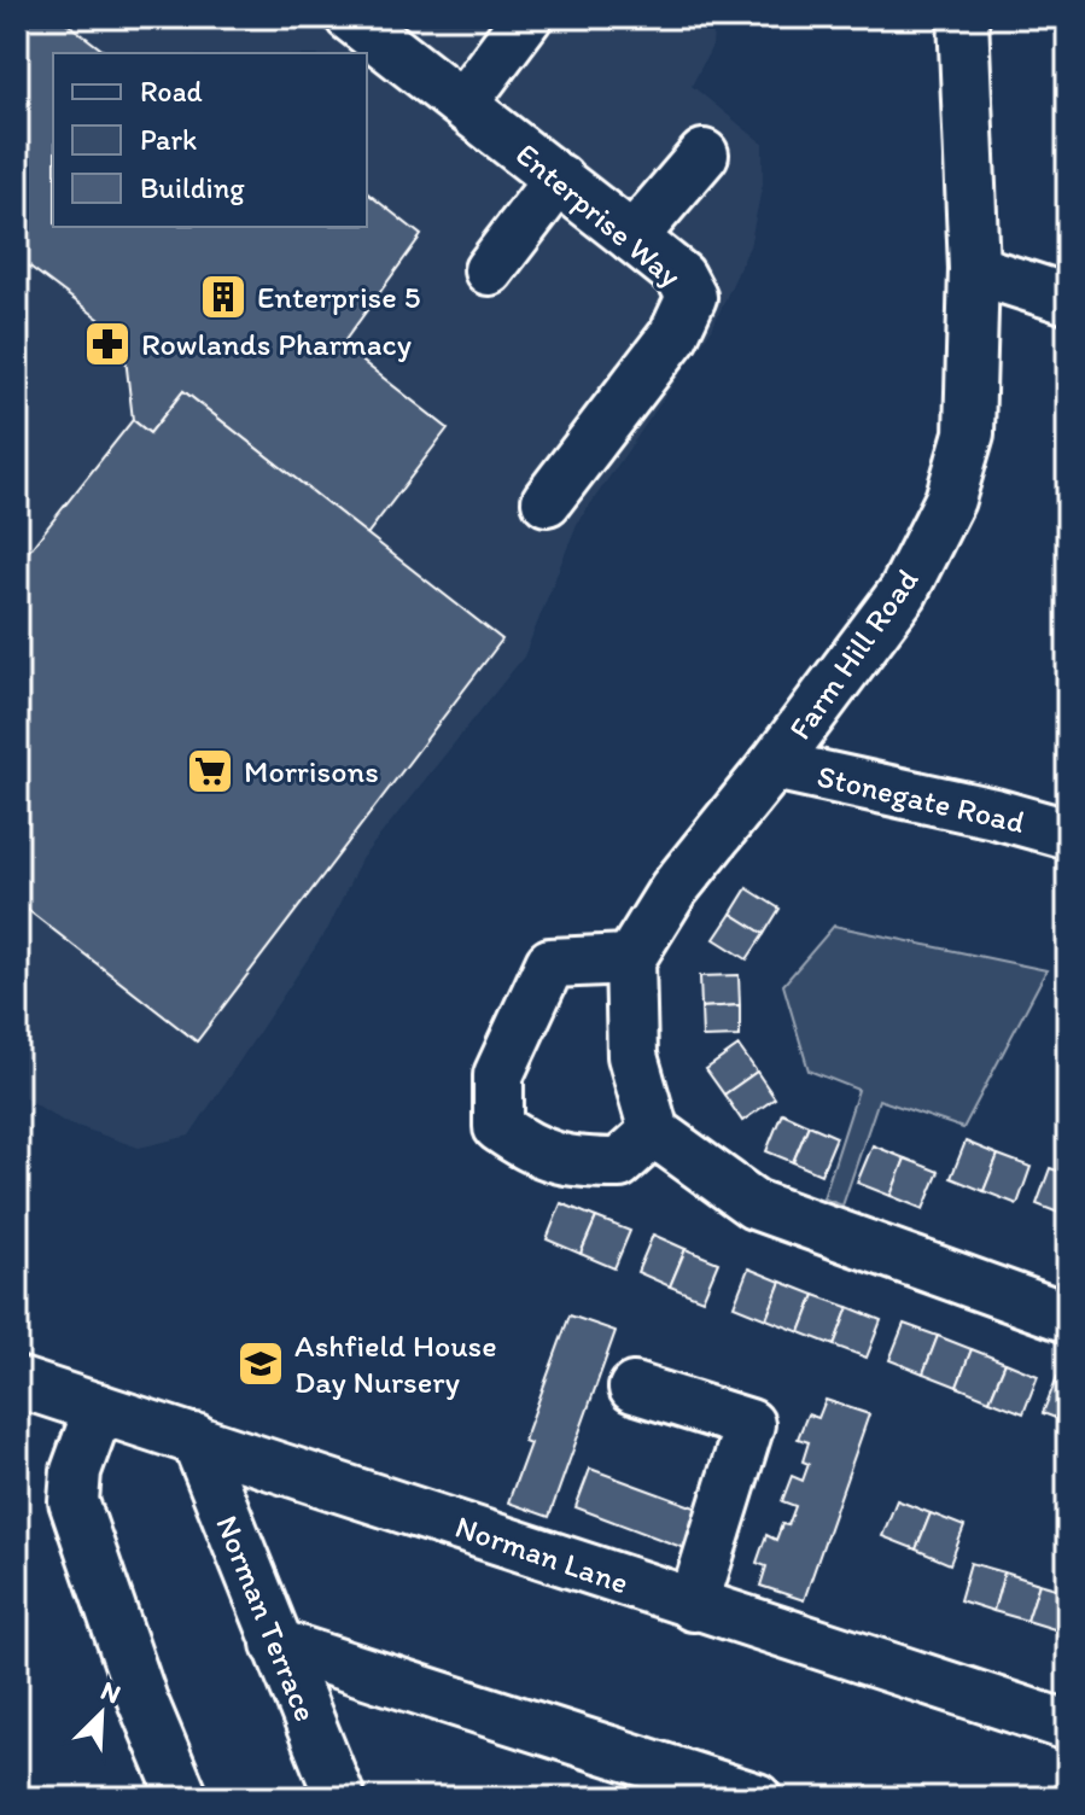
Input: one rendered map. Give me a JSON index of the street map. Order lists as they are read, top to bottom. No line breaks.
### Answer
{"streets":{"street":["Enterprise Way","Farm Hill Road","Stonegate Road","Norman Lane","Norman Terrace"]},"crossings":[["Farm Hill Road","Stonegate Road"],["Norman Lane","Norman Terrace"]],"places":{"building":["Enterprise 5"],"pharmacy":["Rowlands Pharmacy"],"supermarket":["Morrisons"],"school or university":["Ashfield House Day Nursery"]},"legend":["Road","Park","Building"],"north":"top right"}
